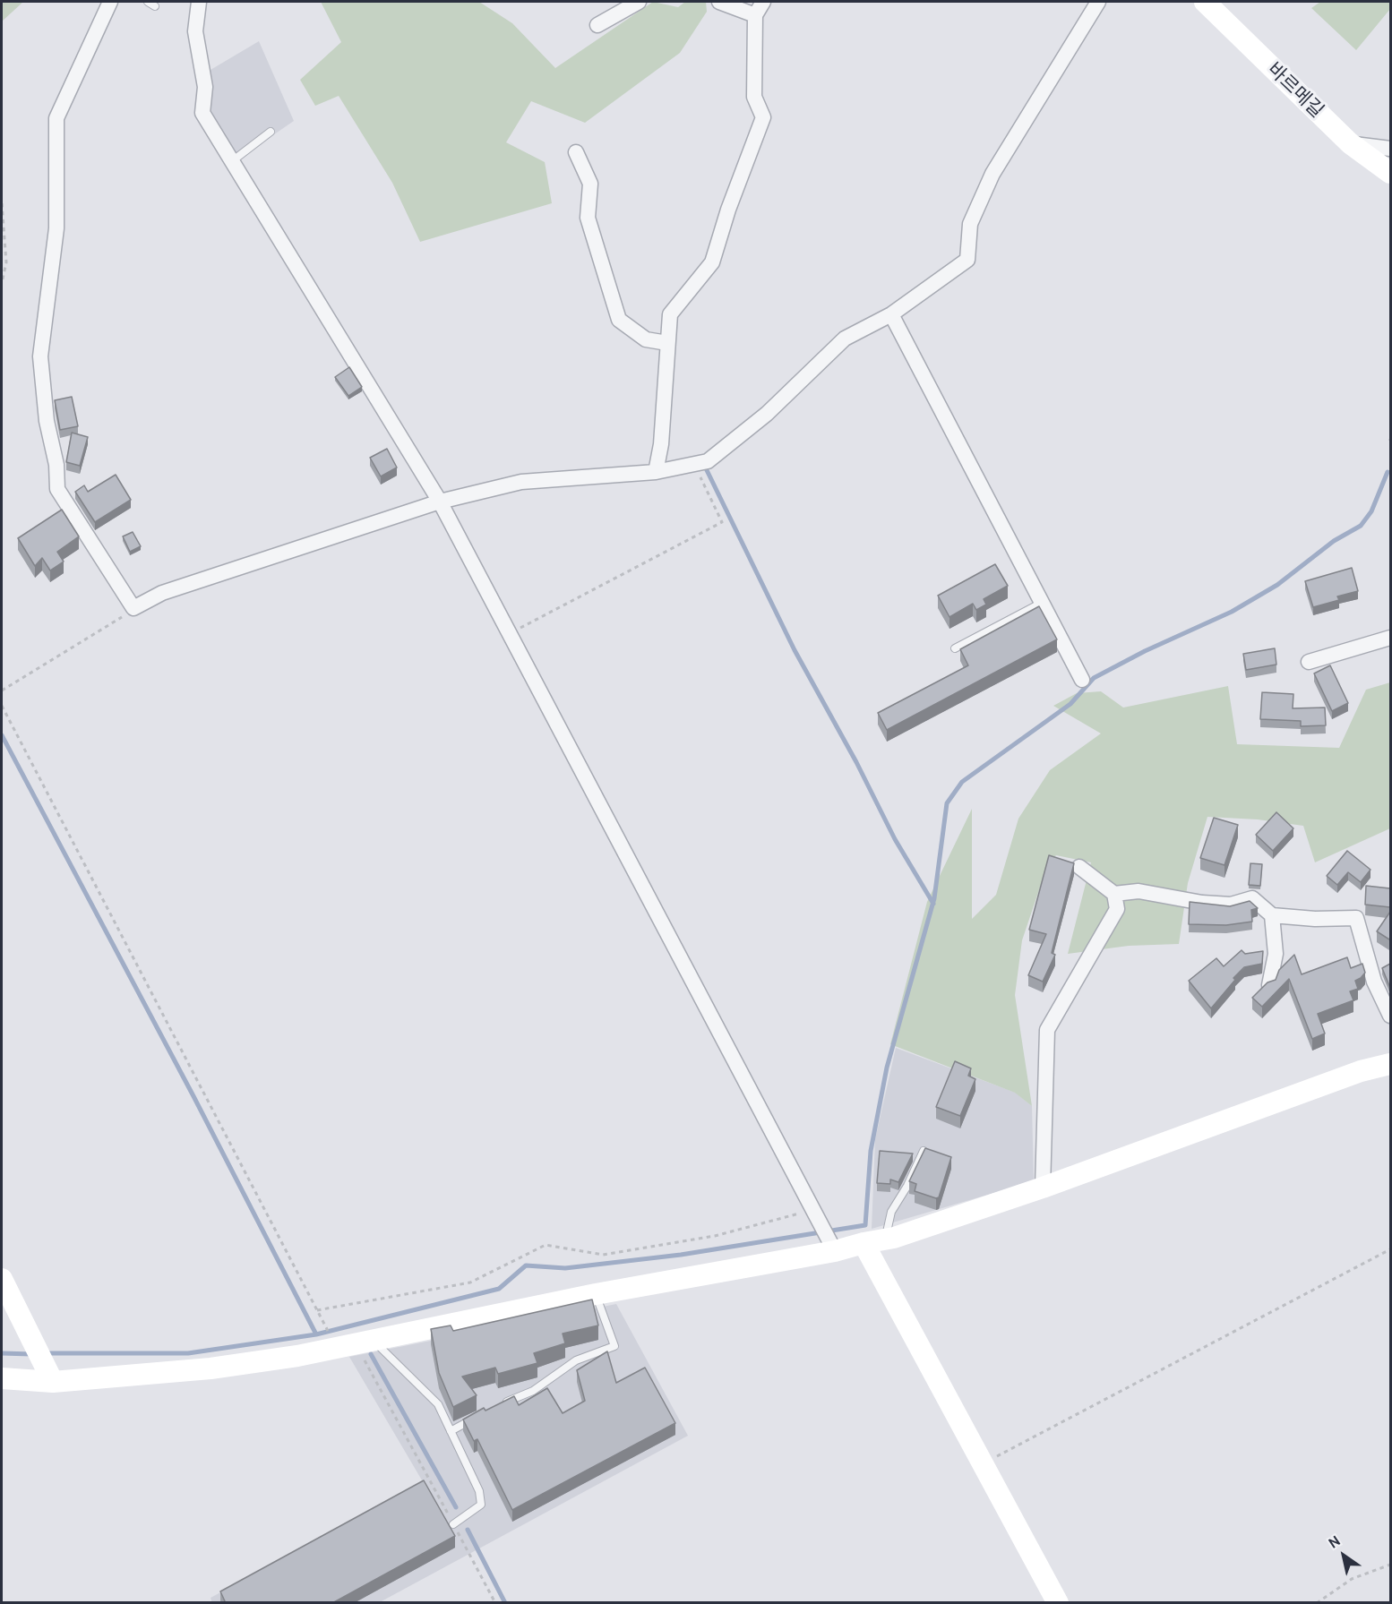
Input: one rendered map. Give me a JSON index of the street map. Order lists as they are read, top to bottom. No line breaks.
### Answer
{"streets":{"street":["바르메길"]},"north":"top left"}
